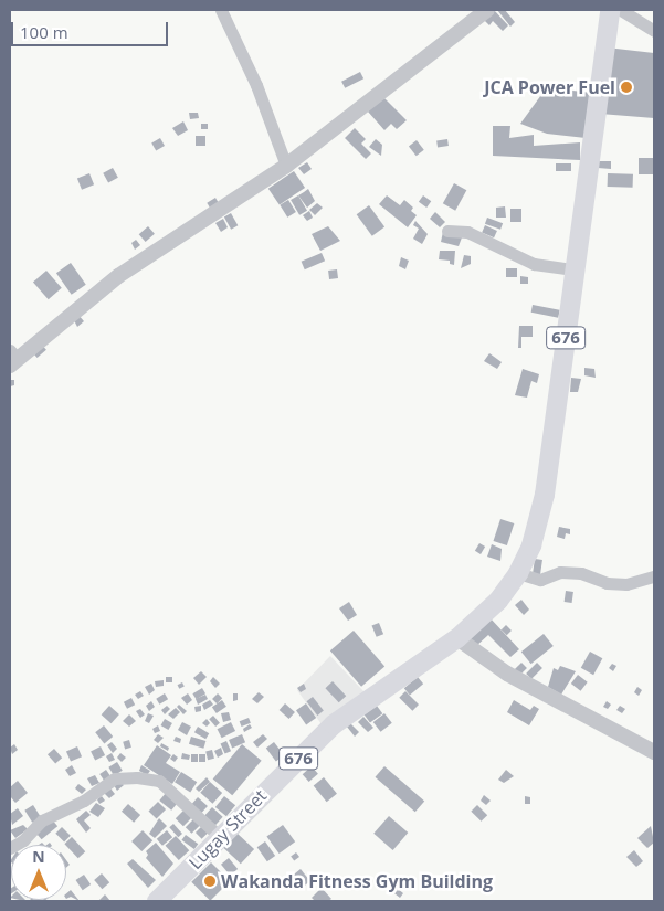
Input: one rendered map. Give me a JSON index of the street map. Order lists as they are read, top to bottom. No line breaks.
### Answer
{"streets":{"main road":["676","Lugay Street"]},"crossings":[["676","Lugay Street"]],"places":["JCA Power Fuel","Wakanda Fitness Gym Building"],"scale_bar":"100 m","north":"top"}
